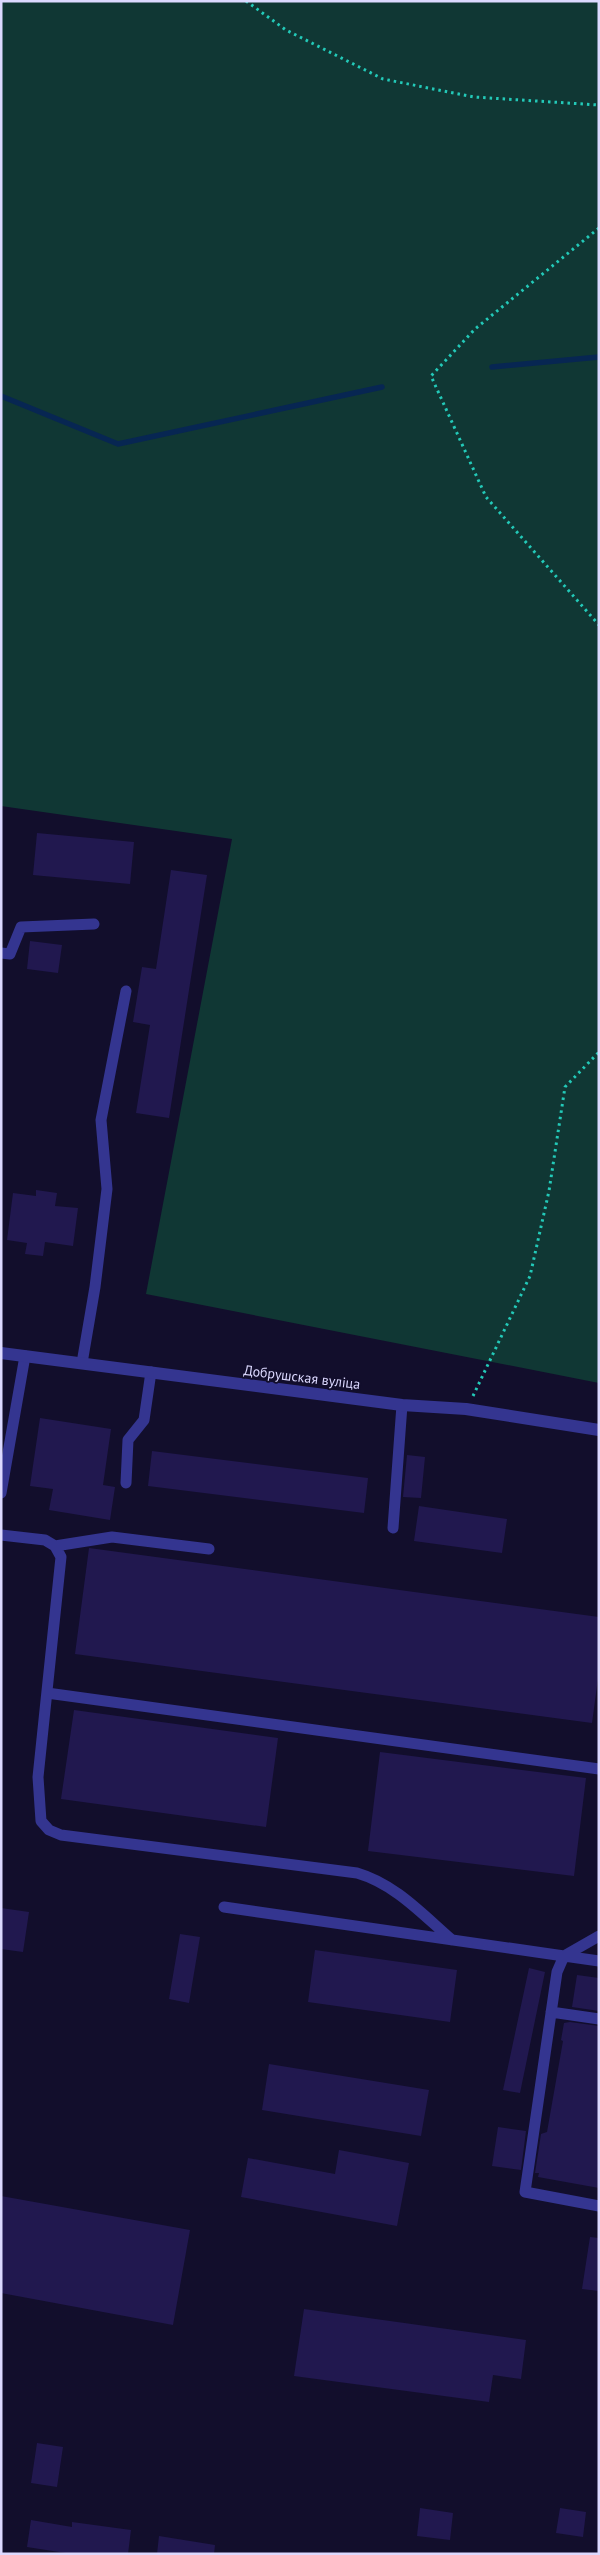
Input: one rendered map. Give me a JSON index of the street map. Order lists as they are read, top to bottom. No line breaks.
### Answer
{"streets":{"street":["Добрушская вуліца"]}}
